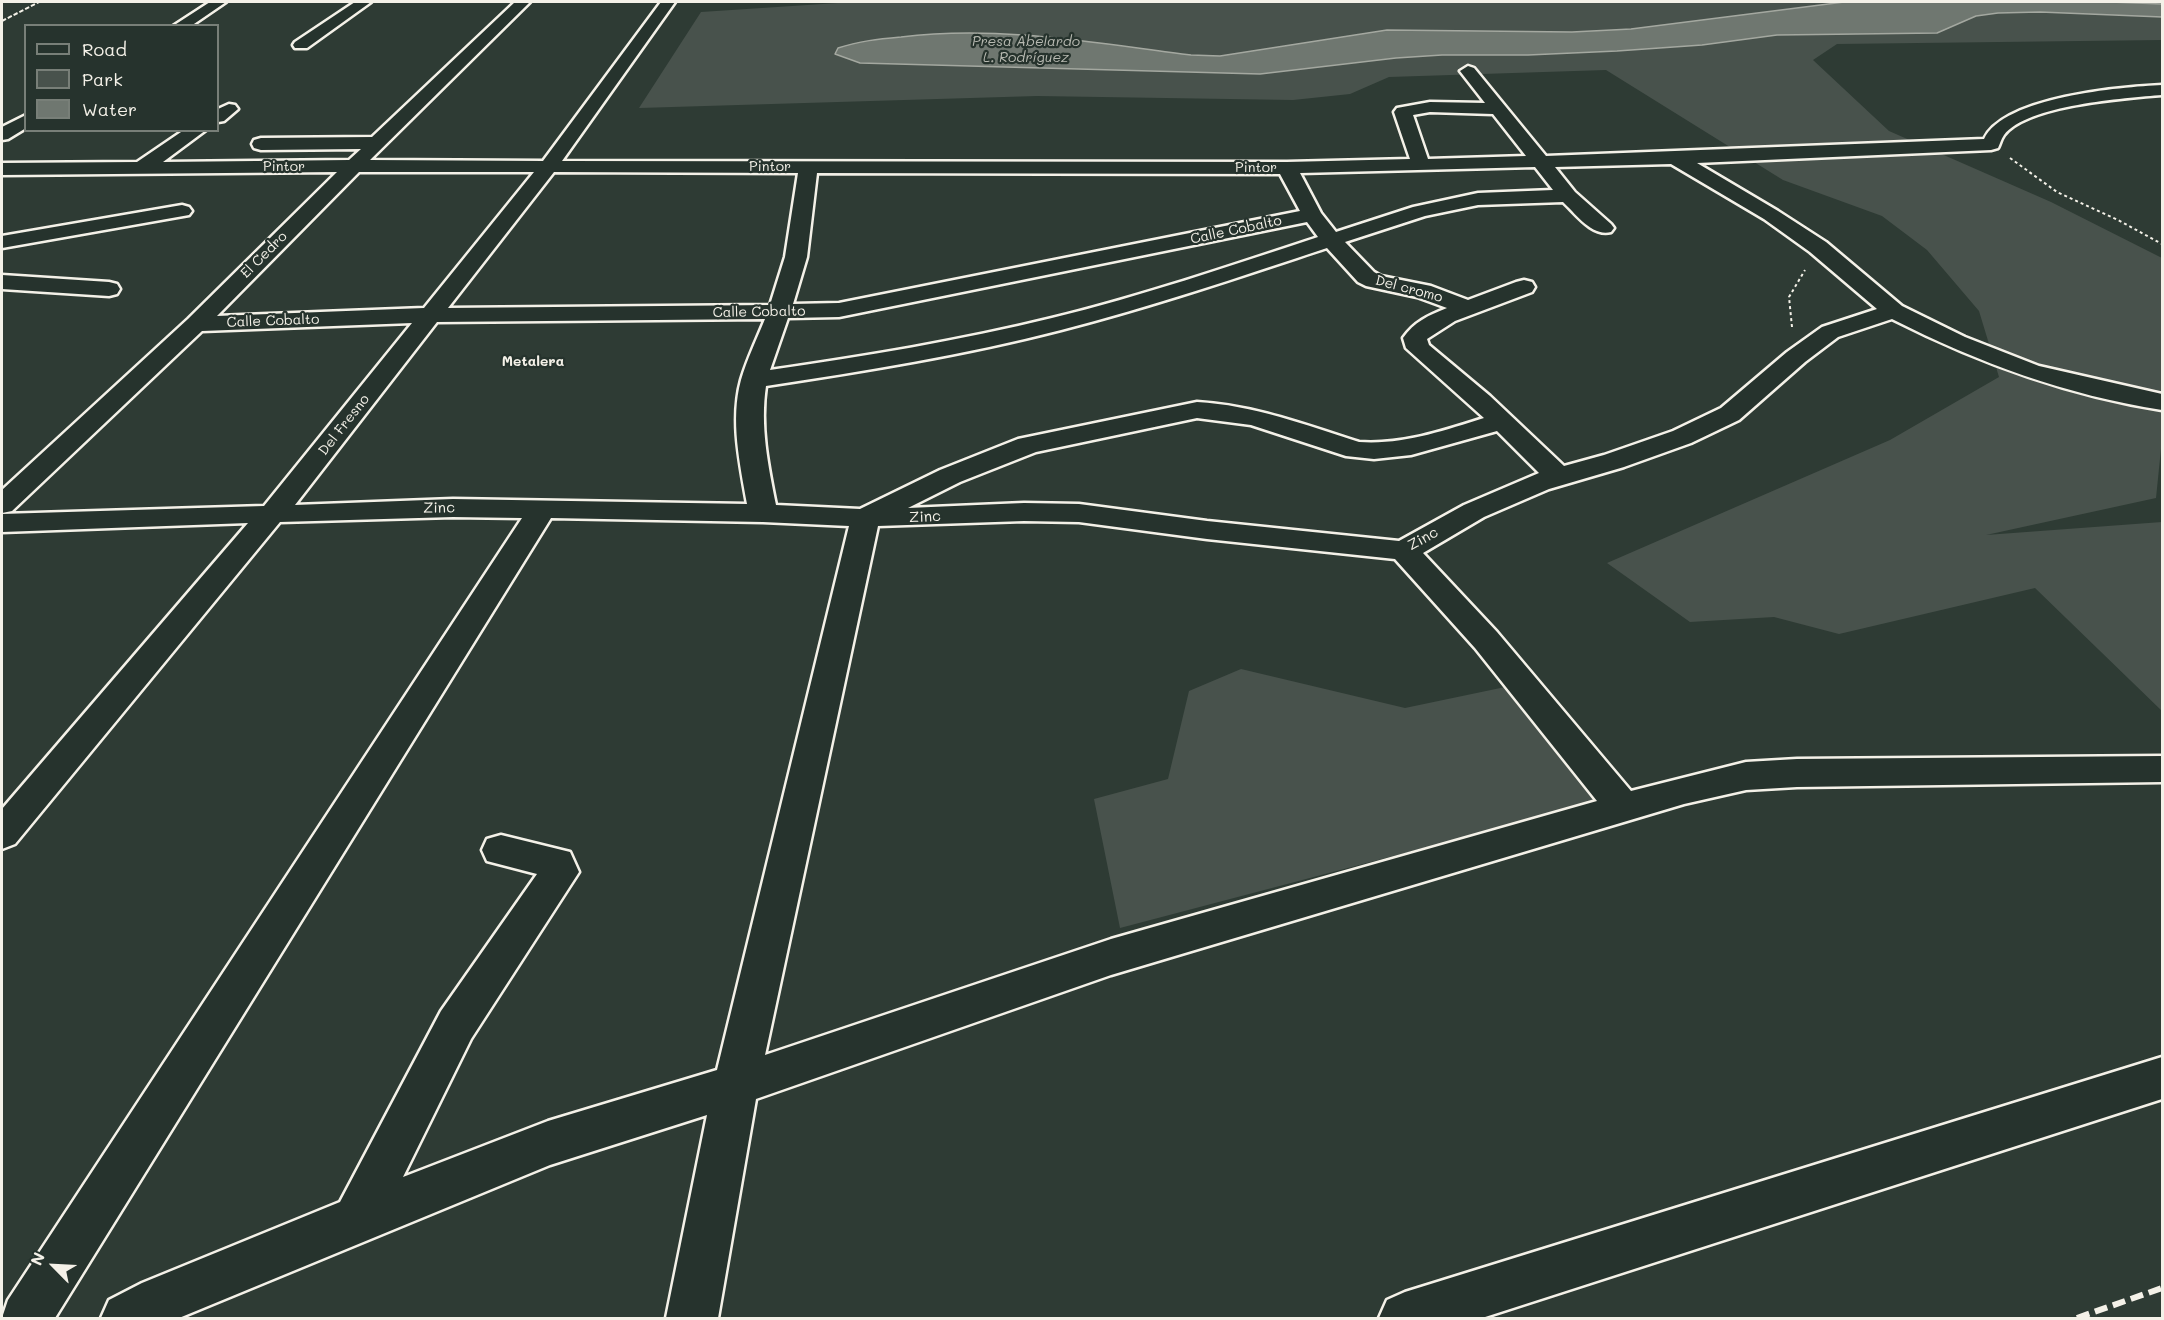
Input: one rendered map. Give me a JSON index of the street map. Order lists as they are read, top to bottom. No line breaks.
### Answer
{"streets":{"street":["Pintor","Calle Cobalto","El Cedro","Del cromo","Del Fresno","Zinc"]},"crossings":[["Pintor","El Cedro"],["Pintor","Del cromo"],["Pintor","Del Fresno"],["Calle Cobalto","El Cedro"],["Calle Cobalto","Del cromo"],["Calle Cobalto","Del Fresno"],["Del cromo","Zinc"],["Del Fresno","Zinc"]],"districts":["Metalera"],"water":["Presa Abelardo L. Rodríguez"],"legend":["Road","Park","Water"],"north":"top left"}
